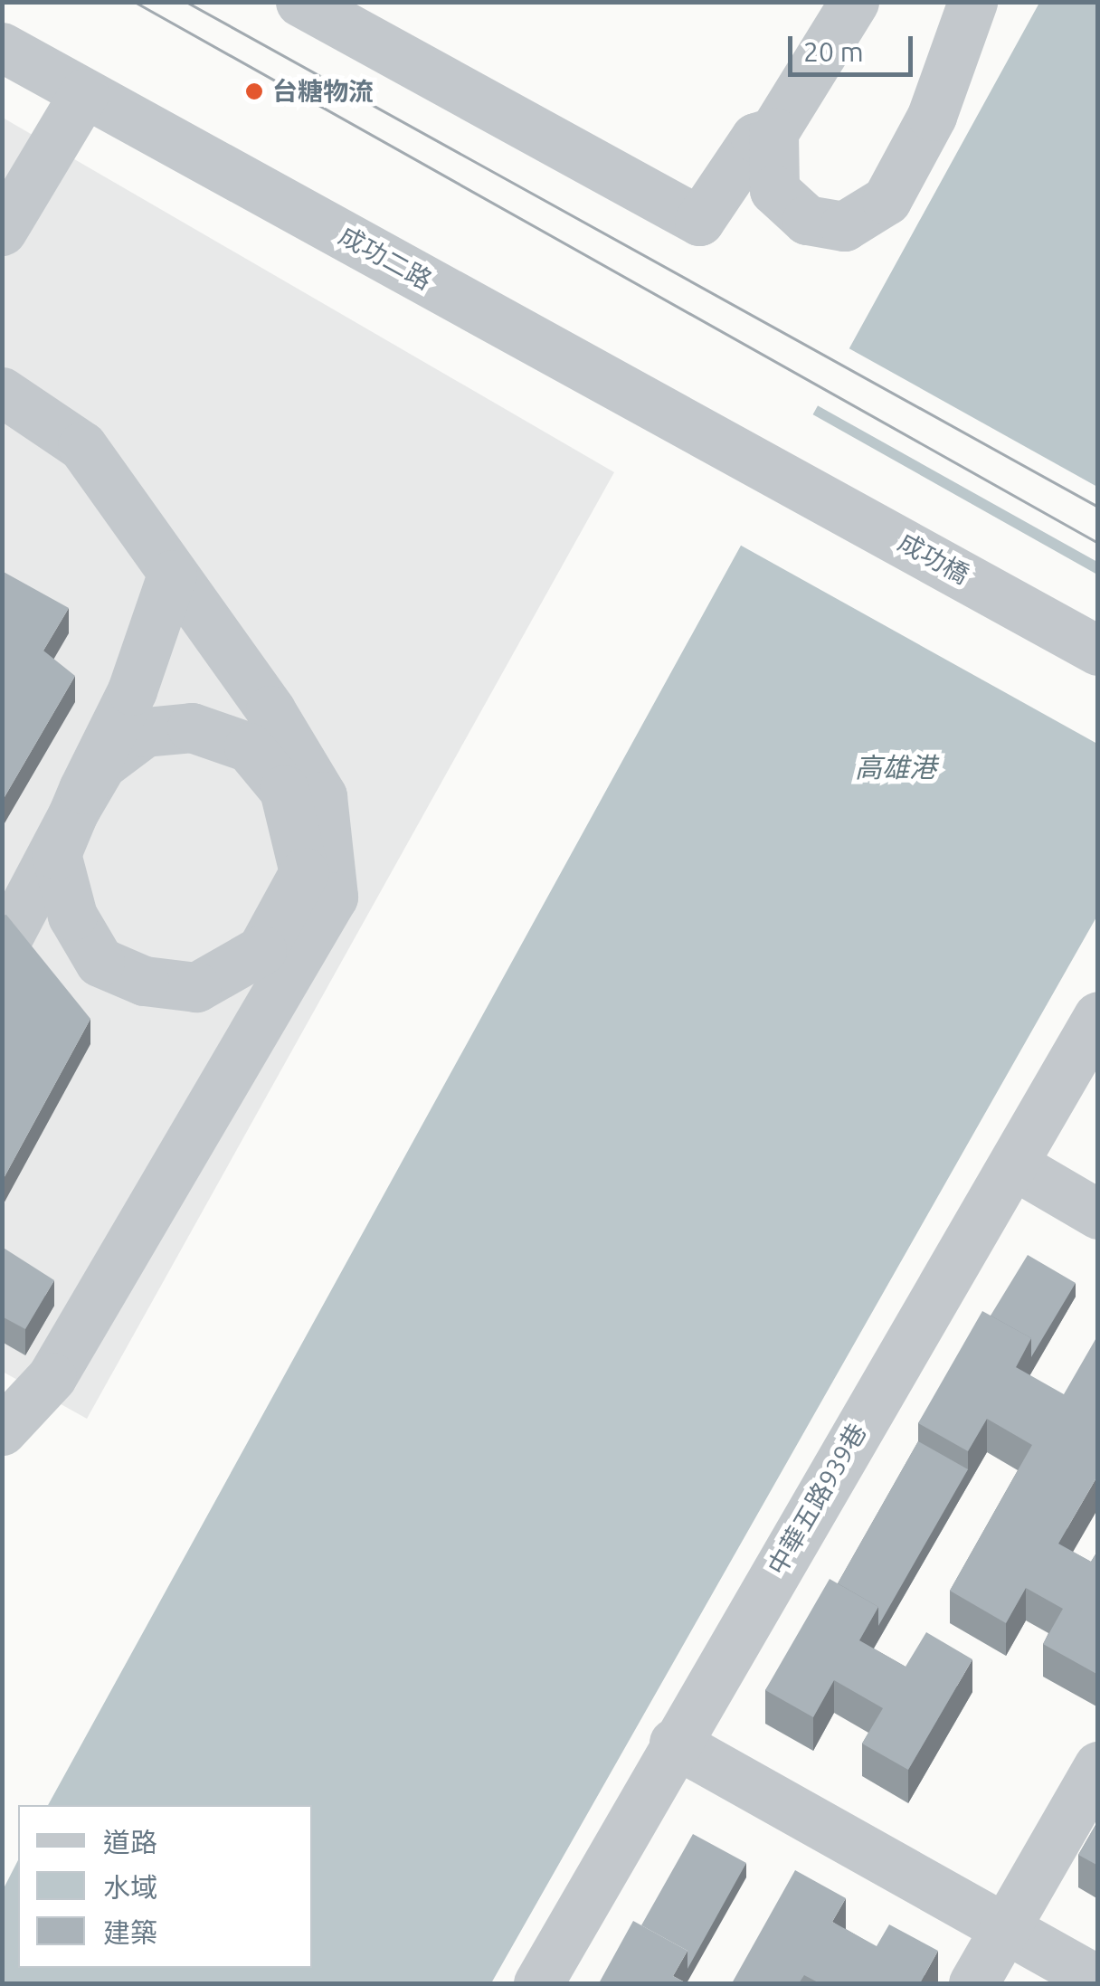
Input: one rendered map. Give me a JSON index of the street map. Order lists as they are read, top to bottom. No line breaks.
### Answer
{"streets":{"street":["成功二路","成功橋","中華五路939巷"]},"crossings":[["成功二路","成功橋"]],"water":["高雄港"],"places":["台糖物流"],"legend":["道路","水域","建築"],"scale_bar":"20 m"}
